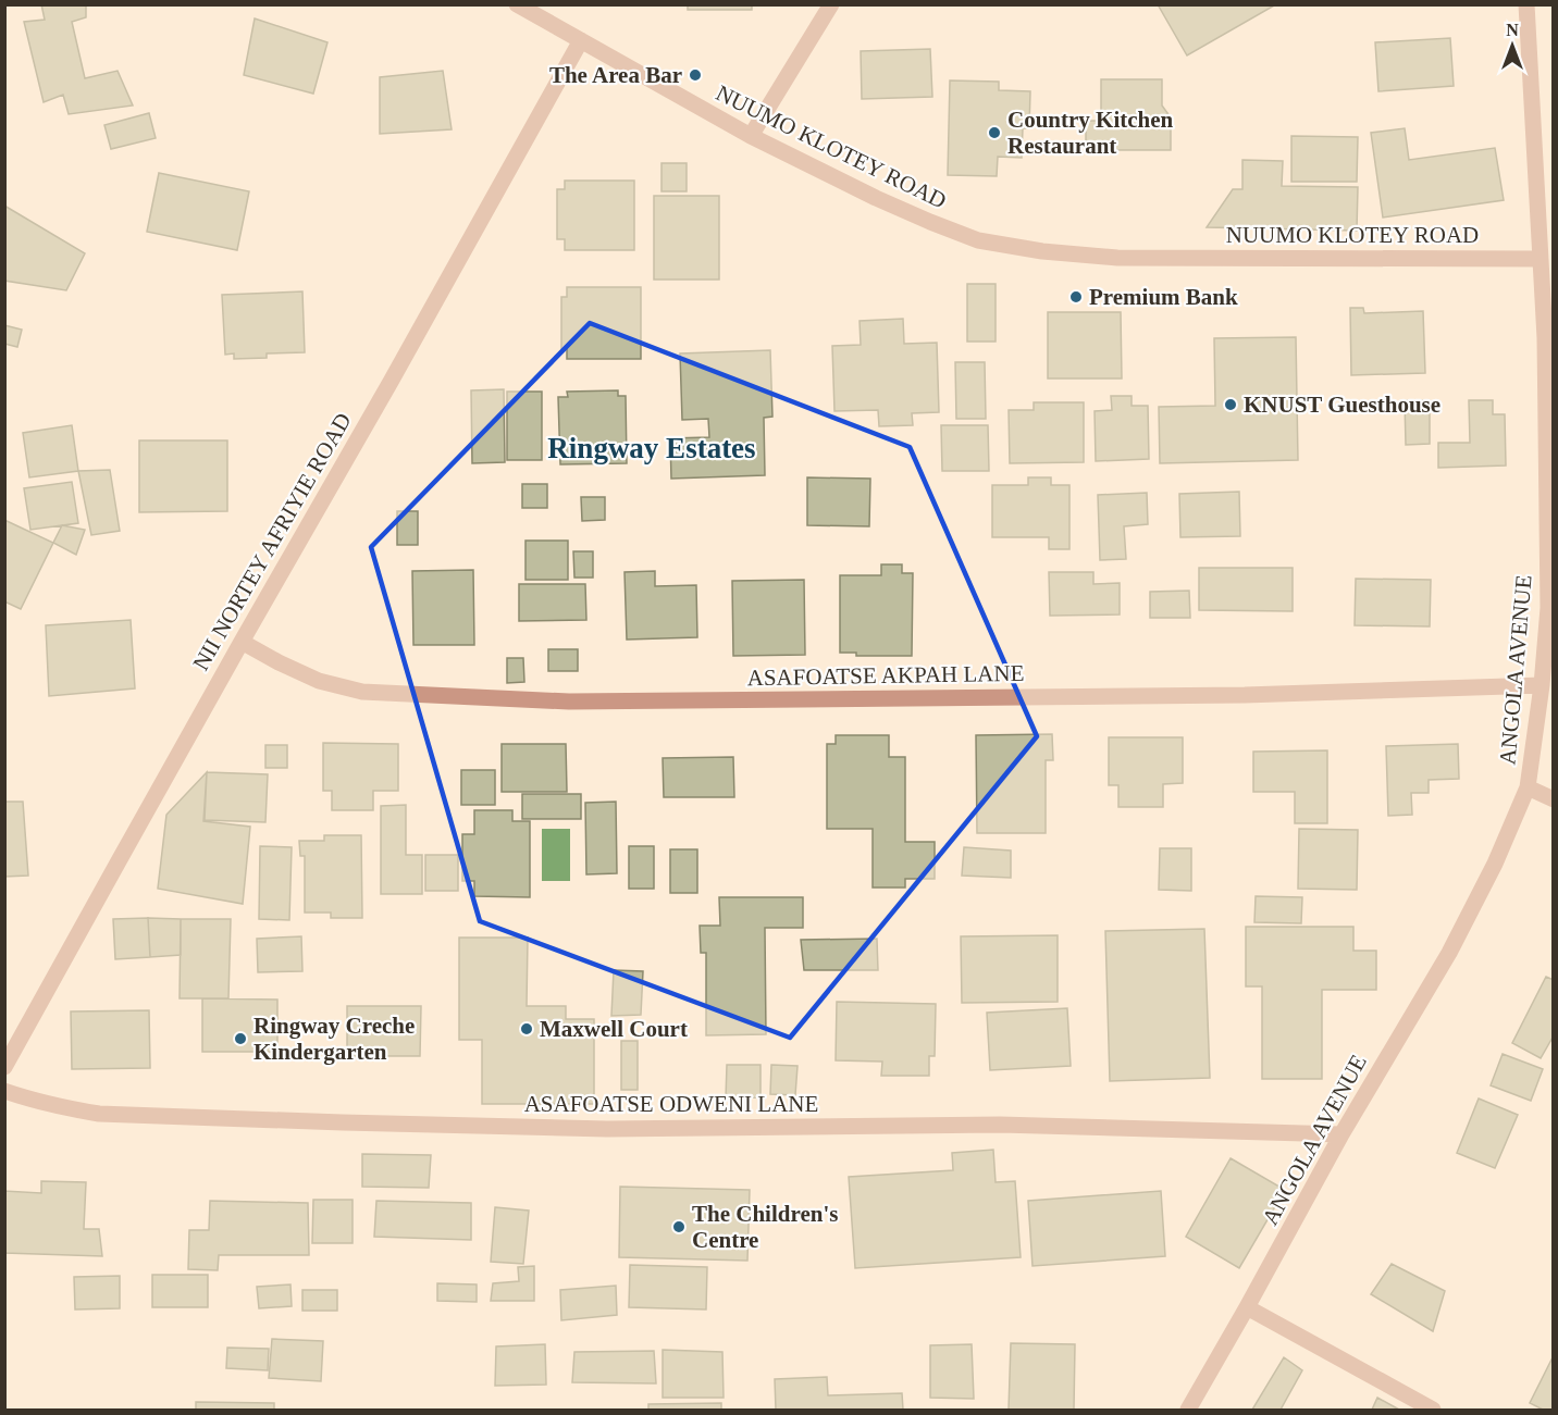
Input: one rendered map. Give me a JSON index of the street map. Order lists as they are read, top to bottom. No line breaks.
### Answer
{"streets":{"street":["NUUMO KLOTEY ROAD","NII NORTEY AFRIYIE ROAD","ANGOLA AVENUE","ASAFOATSE AKPAH LANE","ASAFOATSE ODWENI LANE"]},"crossings":[["NUUMO KLOTEY ROAD","NII NORTEY AFRIYIE ROAD"],["NUUMO KLOTEY ROAD","ANGOLA AVENUE"],["NII NORTEY AFRIYIE ROAD","ASAFOATSE AKPAH LANE"],["ANGOLA AVENUE","ASAFOATSE AKPAH LANE"],["ANGOLA AVENUE","ASAFOATSE ODWENI LANE"]],"districts":["Ringway Estates"],"places":["The Area Bar","Country Kitchen Restaurant","Premium Bank","KNUST Guesthouse","Maxwell Court","Ringway Creche Kindergarten","The Children's Centre"],"north":"top"}
